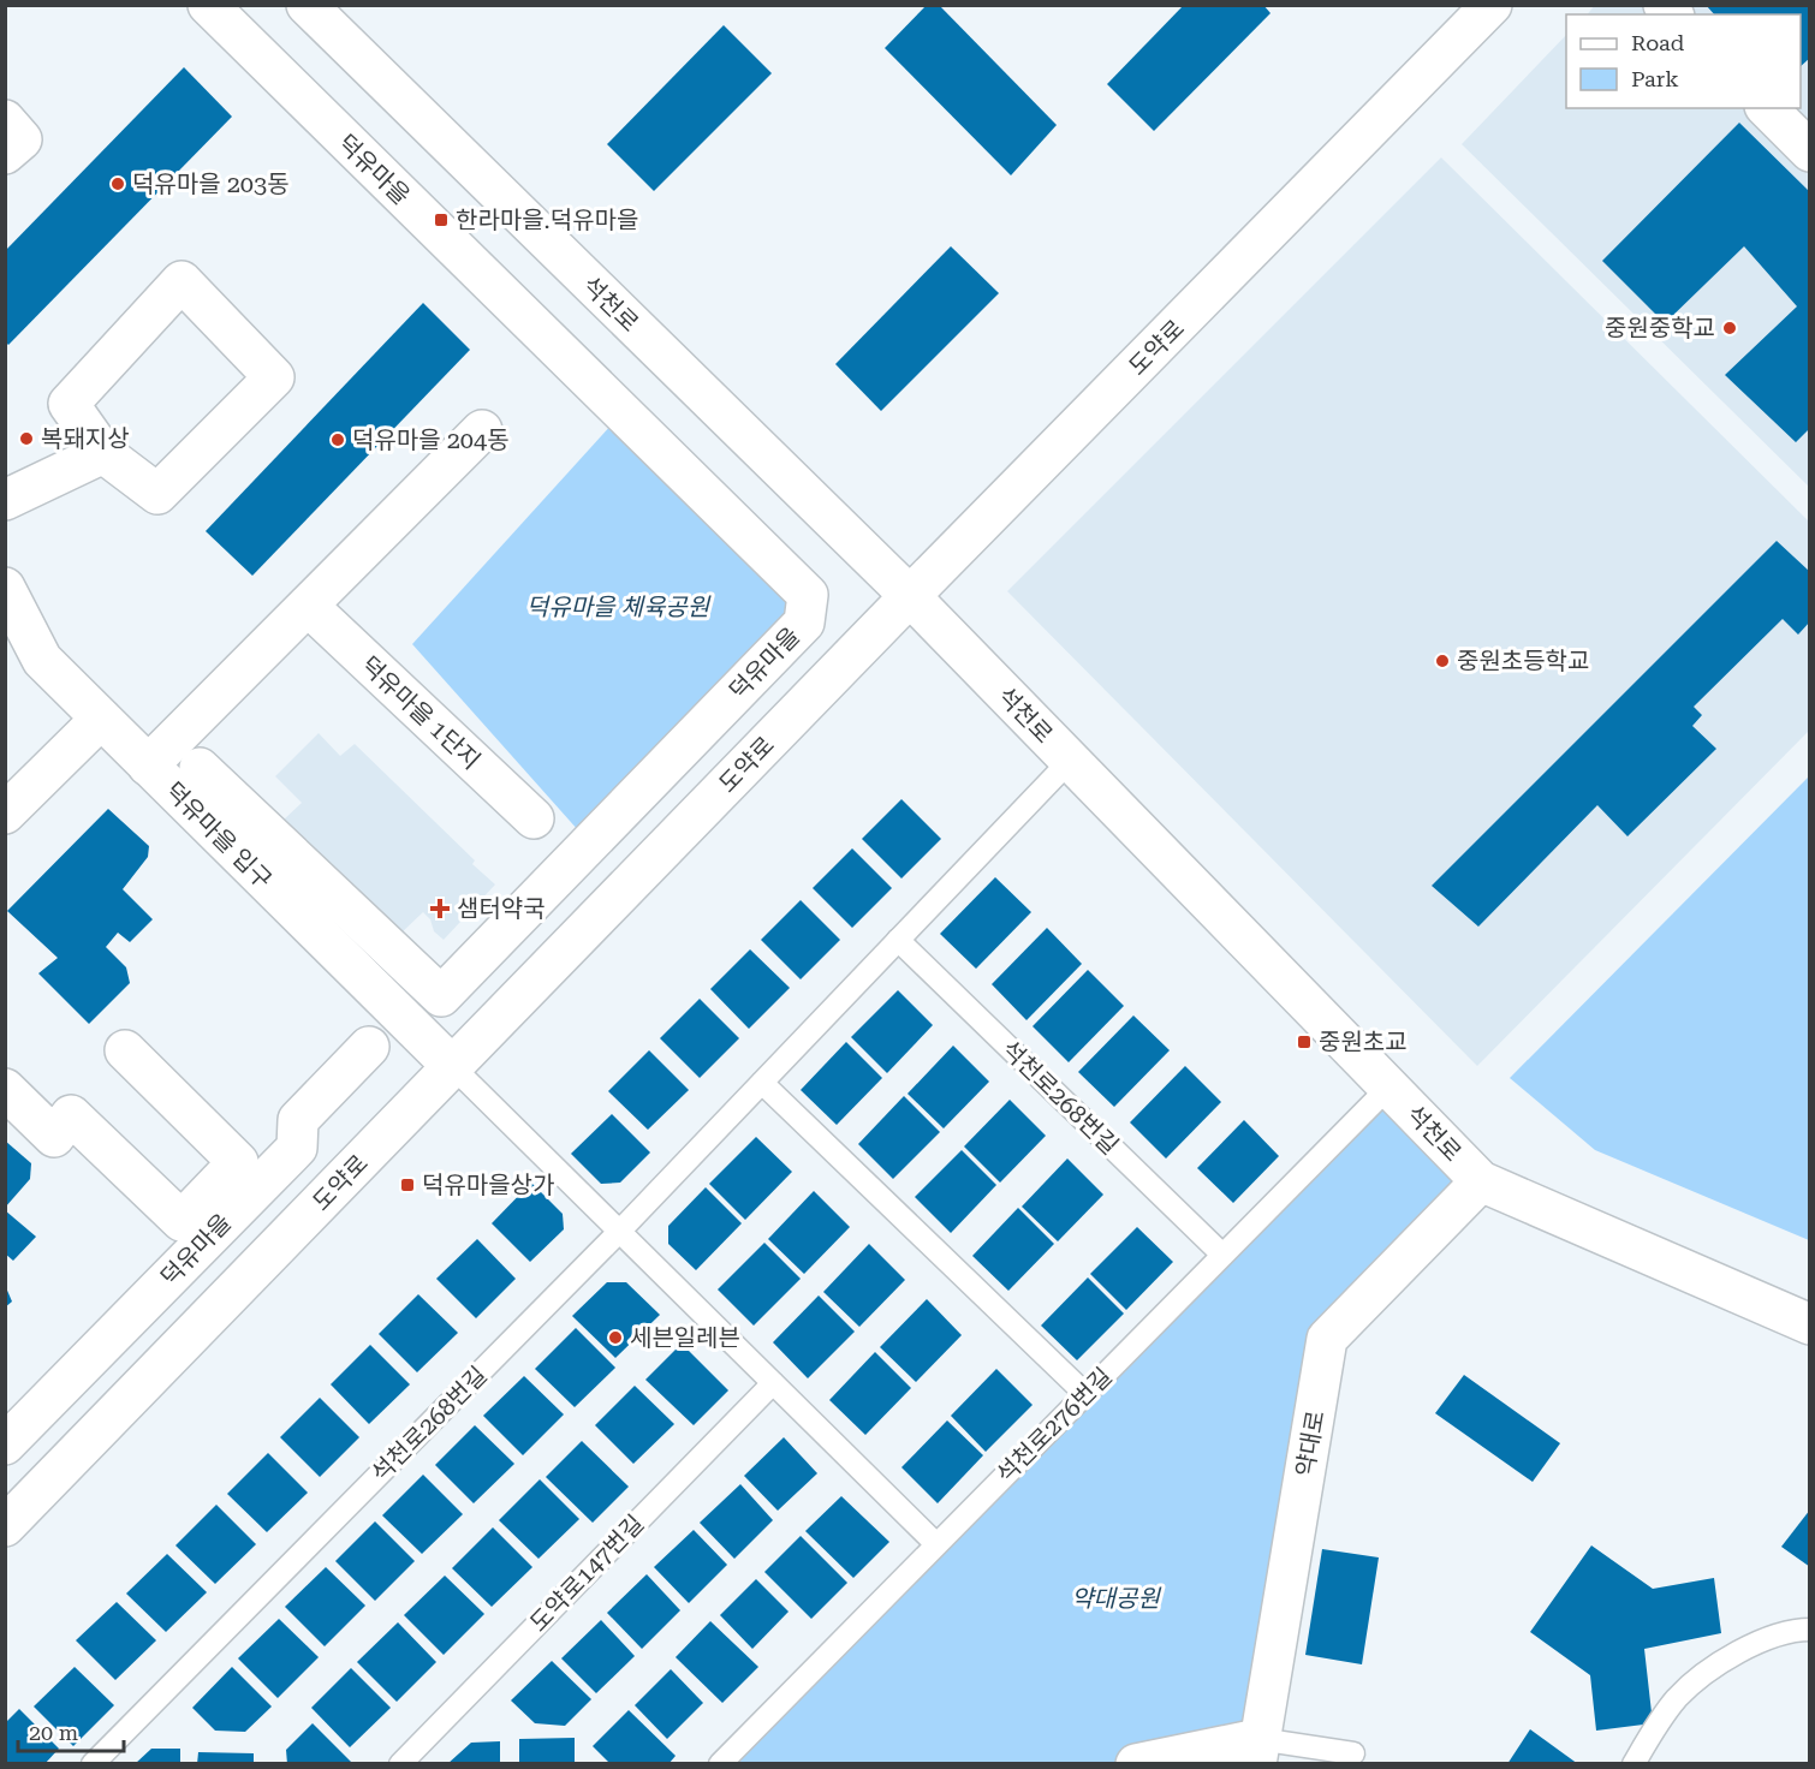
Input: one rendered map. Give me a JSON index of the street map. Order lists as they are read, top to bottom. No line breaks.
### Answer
{"streets":{"street":["덕유마을","석천로","도약로","덕유마을 1단지","덕유마을 입구","약대로"],"lane":["석천로268번길","석천로276번길","도약로147번길"]},"crossings":[["석천로","도약로"],["석천로","석천로268번길"],["석천로","석천로276번길"],["석천로","약대로"],["도약로","덕유마을 입구"],["석천로268번길","석천로276번길"]],"parks":["덕유마을 체육공원","약대공원"],"places":{"other":["덕유마을 203동","중원중학교","복돼지상","덕유마을 204동","중원초등학교","세븐일레븐"],"transit":["한라마을.덕유마을","중원초교","덕유마을상가"],"health":["샘터약국"]},"legend":["Road","Park"],"scale_bar":"20 m"}
